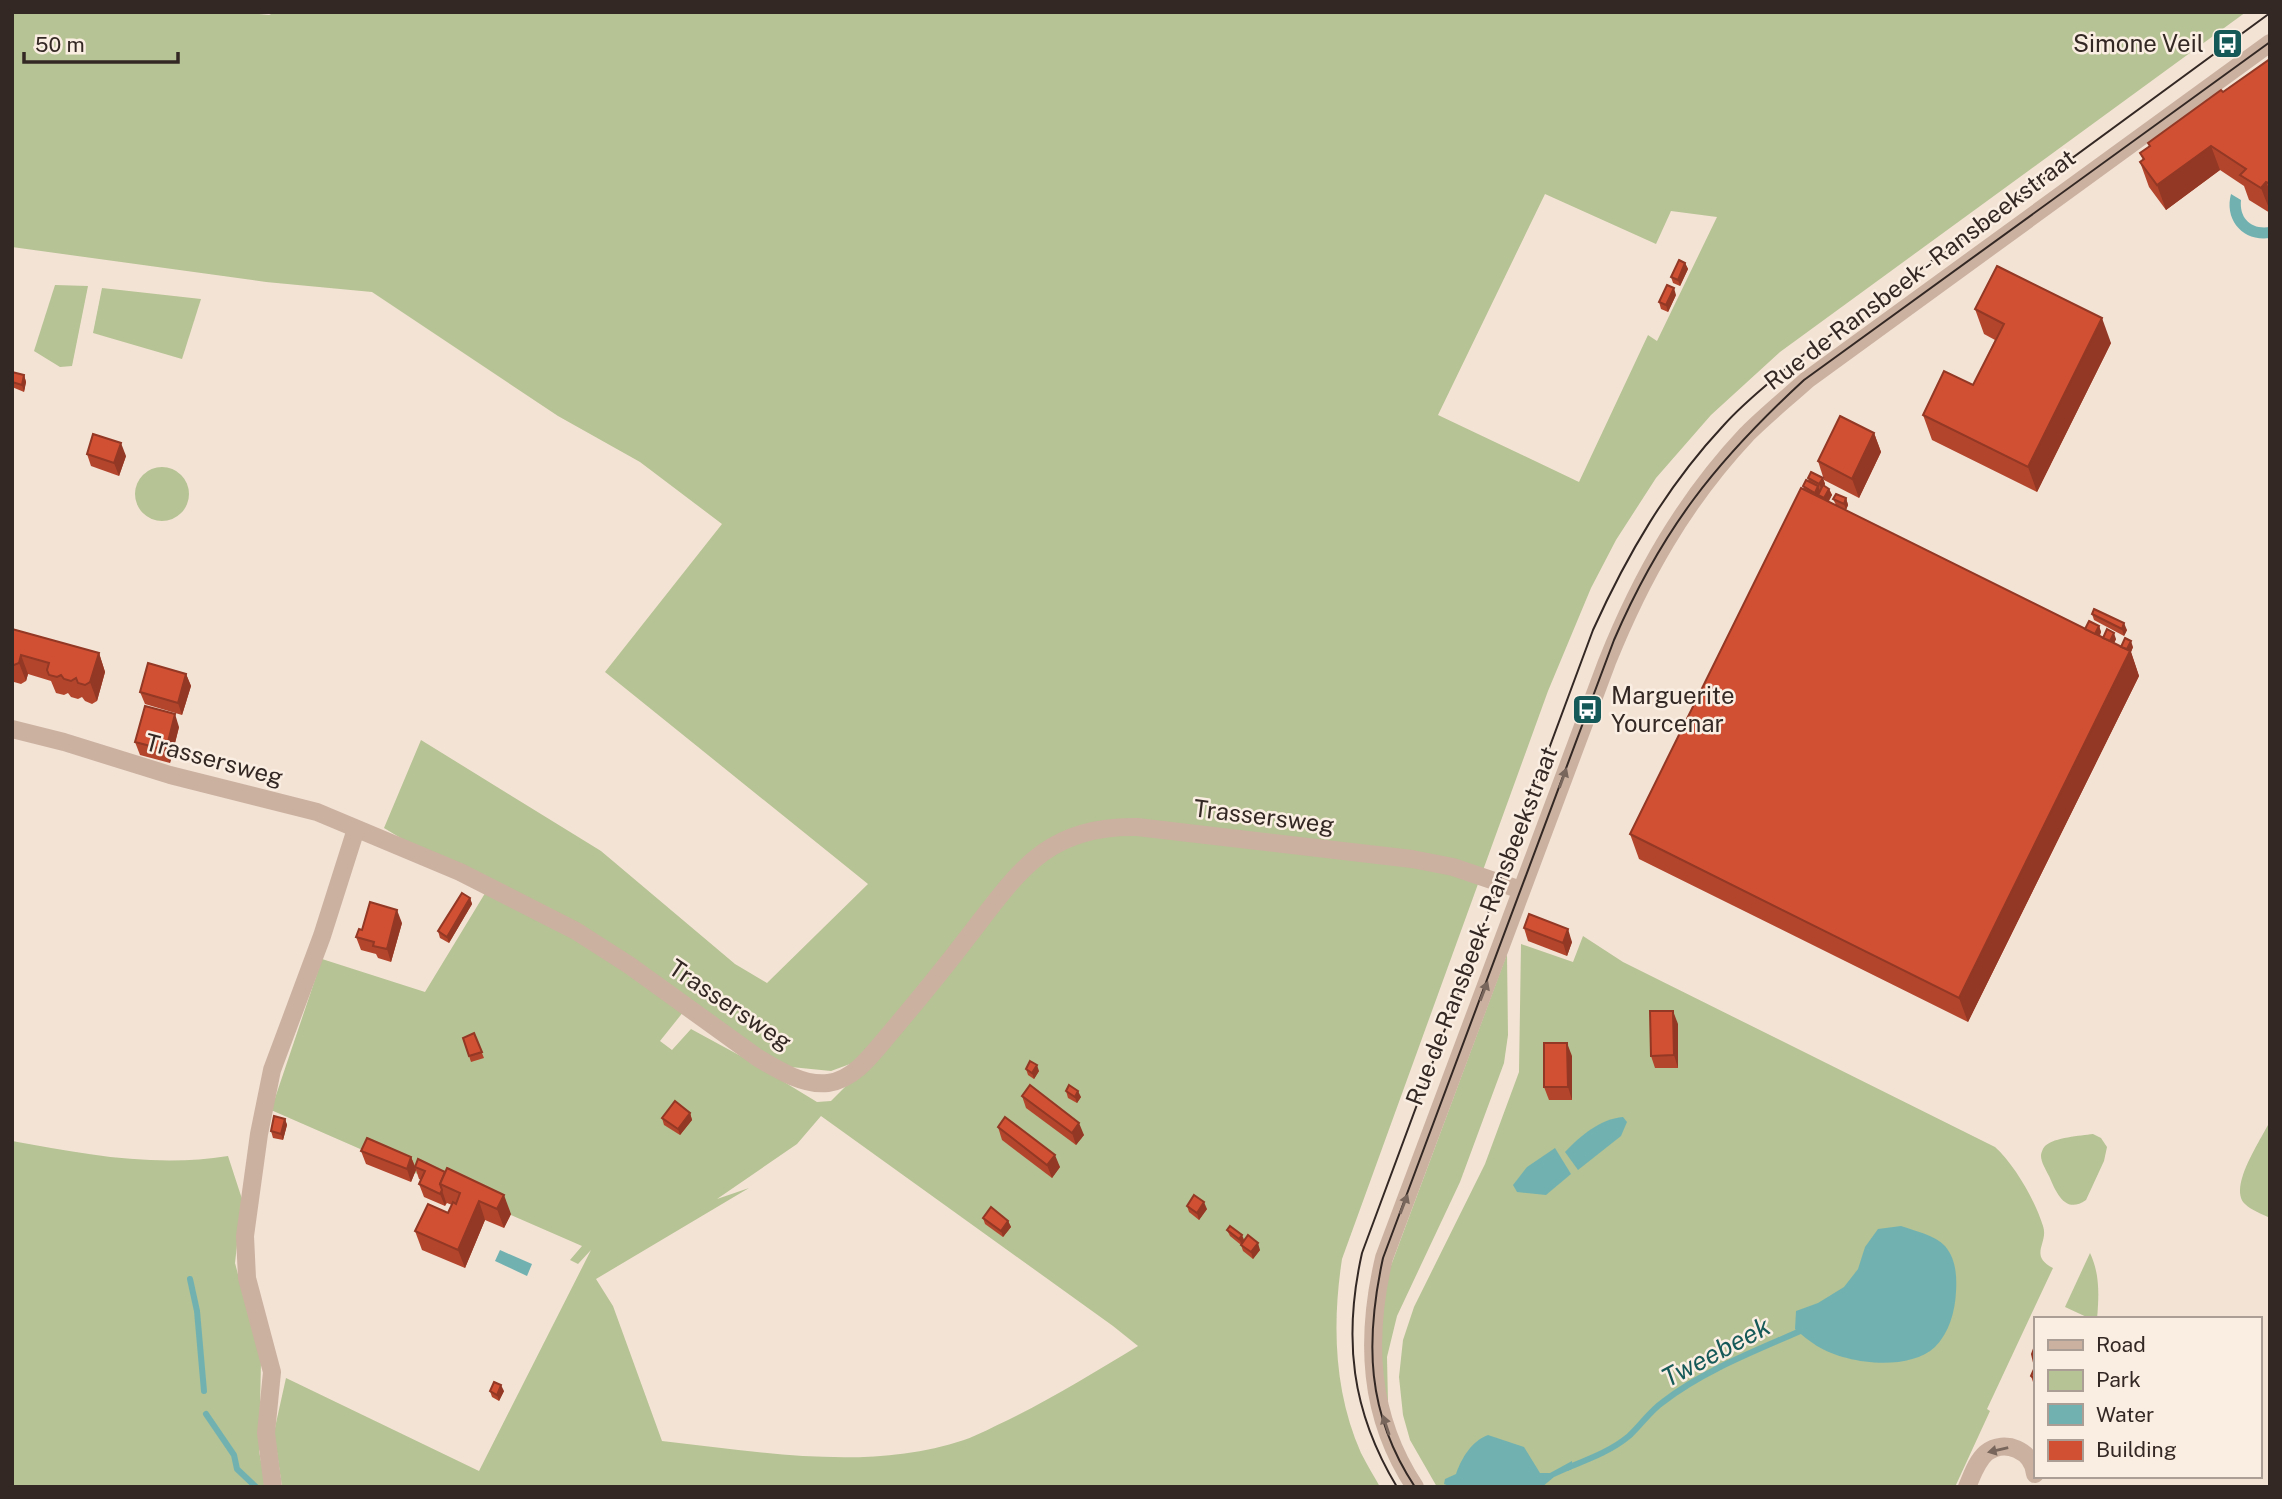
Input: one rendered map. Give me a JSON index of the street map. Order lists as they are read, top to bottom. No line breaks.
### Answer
{"streets":{"street":["Rue de Ransbeek - Ransbeekstraat","Trassersweg"]},"crossings":[["Rue de Ransbeek - Ransbeekstraat","Trassersweg"]],"one_way":["Rue de Ransbeek - Ransbeekstraat"],"water":["Tweebeek"],"places":{"bus stop":["Simone Veil","Marguerite Yourcenar"]},"legend":["Road","Park","Water","Building"],"scale_bar":"50 m"}
